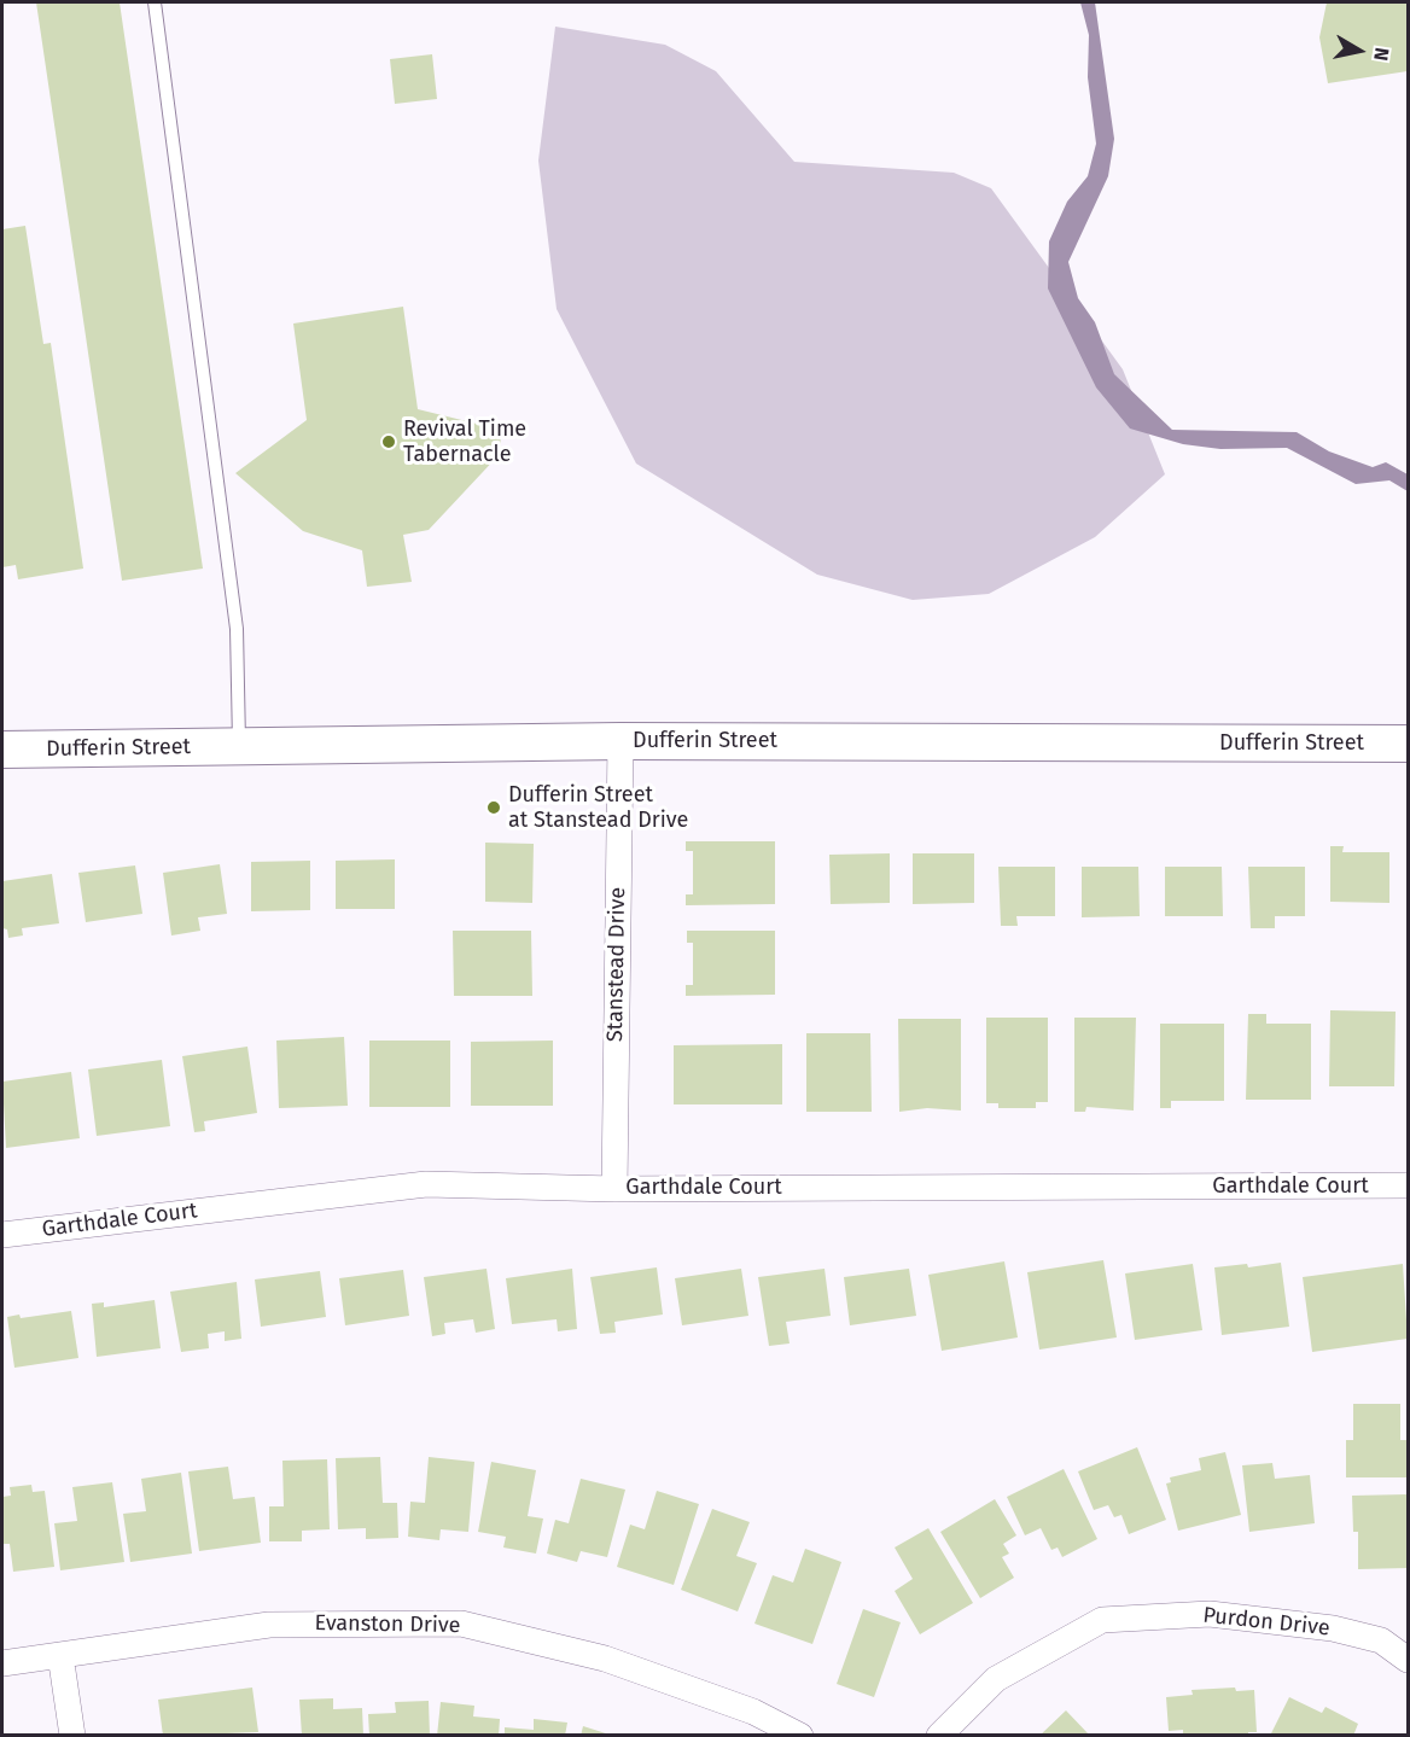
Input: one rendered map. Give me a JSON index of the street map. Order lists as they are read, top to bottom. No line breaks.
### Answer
{"streets":{"main road":["Dufferin Street"],"street":["Stanstead Drive","Garthdale Court","Purdon Drive","Evanston Drive"]},"crossings":[["Dufferin Street","Stanstead Drive"],["Stanstead Drive","Garthdale Court"]],"places":["Revival Time Tabernacle","Dufferin Street at Stanstead Drive"],"north":"right"}
